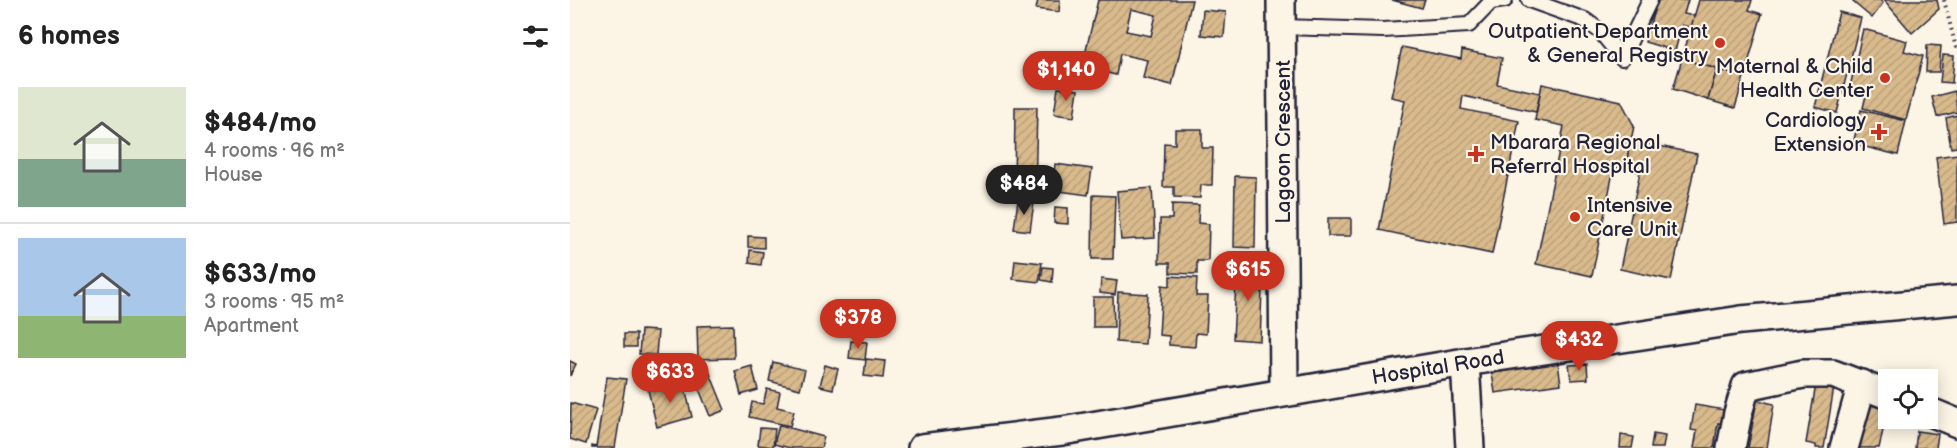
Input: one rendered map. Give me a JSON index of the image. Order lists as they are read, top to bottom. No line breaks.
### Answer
{"streets":{"street":["Lagoon Crescent","Hospital Road"]},"crossings":[["Lagoon Crescent","Hospital Road"]],"places":{"other":["Outpatient Department & General Registry","Maternal & Child Health Center","Intensive Care Unit"],"health":["Cardiology Extension","Mbarara Regional Referral Hospital"]},"page":{"heading":"6 homes","price":["$1,140","$484","$615","$378","$432","$633"],"list":[{"name":"$484/mo","note":"4 rooms · 96 m² · House"},{"name":"$633/mo","note":"3 rooms · 95 m² · Apartment"}]}}
